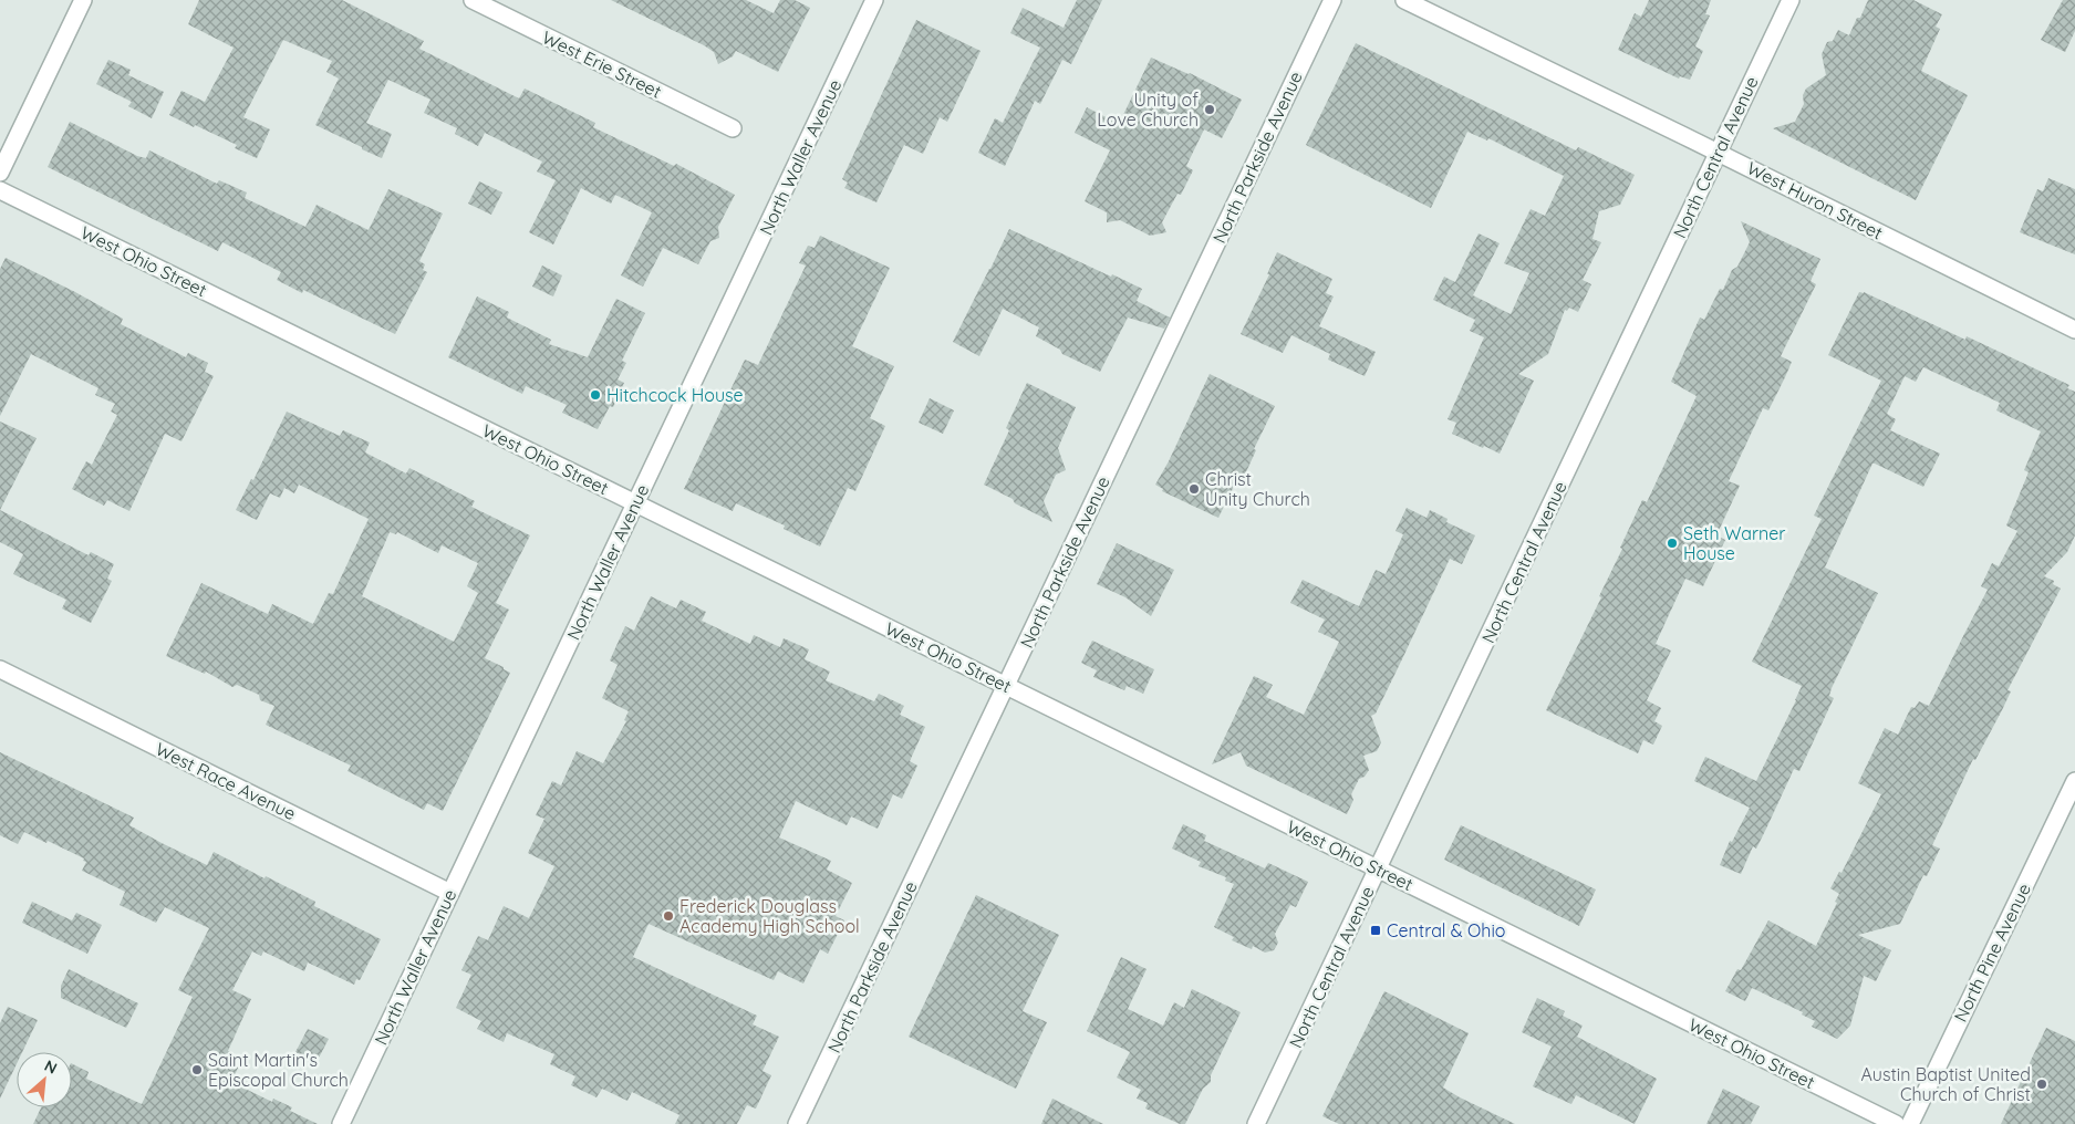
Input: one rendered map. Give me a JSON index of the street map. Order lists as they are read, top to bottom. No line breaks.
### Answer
{"streets":{"street":["West Erie Street","North Waller Avenue","North Parkside Avenue","North Central Avenue","West Huron Street","West Ohio Street","West Race Avenue","North Pine Avenue"]},"crossings":[["North Waller Avenue","West Ohio Street"],["North Waller Avenue","West Race Avenue"],["North Parkside Avenue","West Ohio Street"],["North Central Avenue","West Huron Street"],["North Central Avenue","West Ohio Street"]],"places":{"other":["Unity of Love Church","Hitchcock House","Christ Unity Church","Seth Warner House","Frederick Douglass Academy High School","Saint Martin's Episcopal Church","Austin Baptist United Church of Christ"],"transit":["Central & Ohio"]},"north":"top right"}
